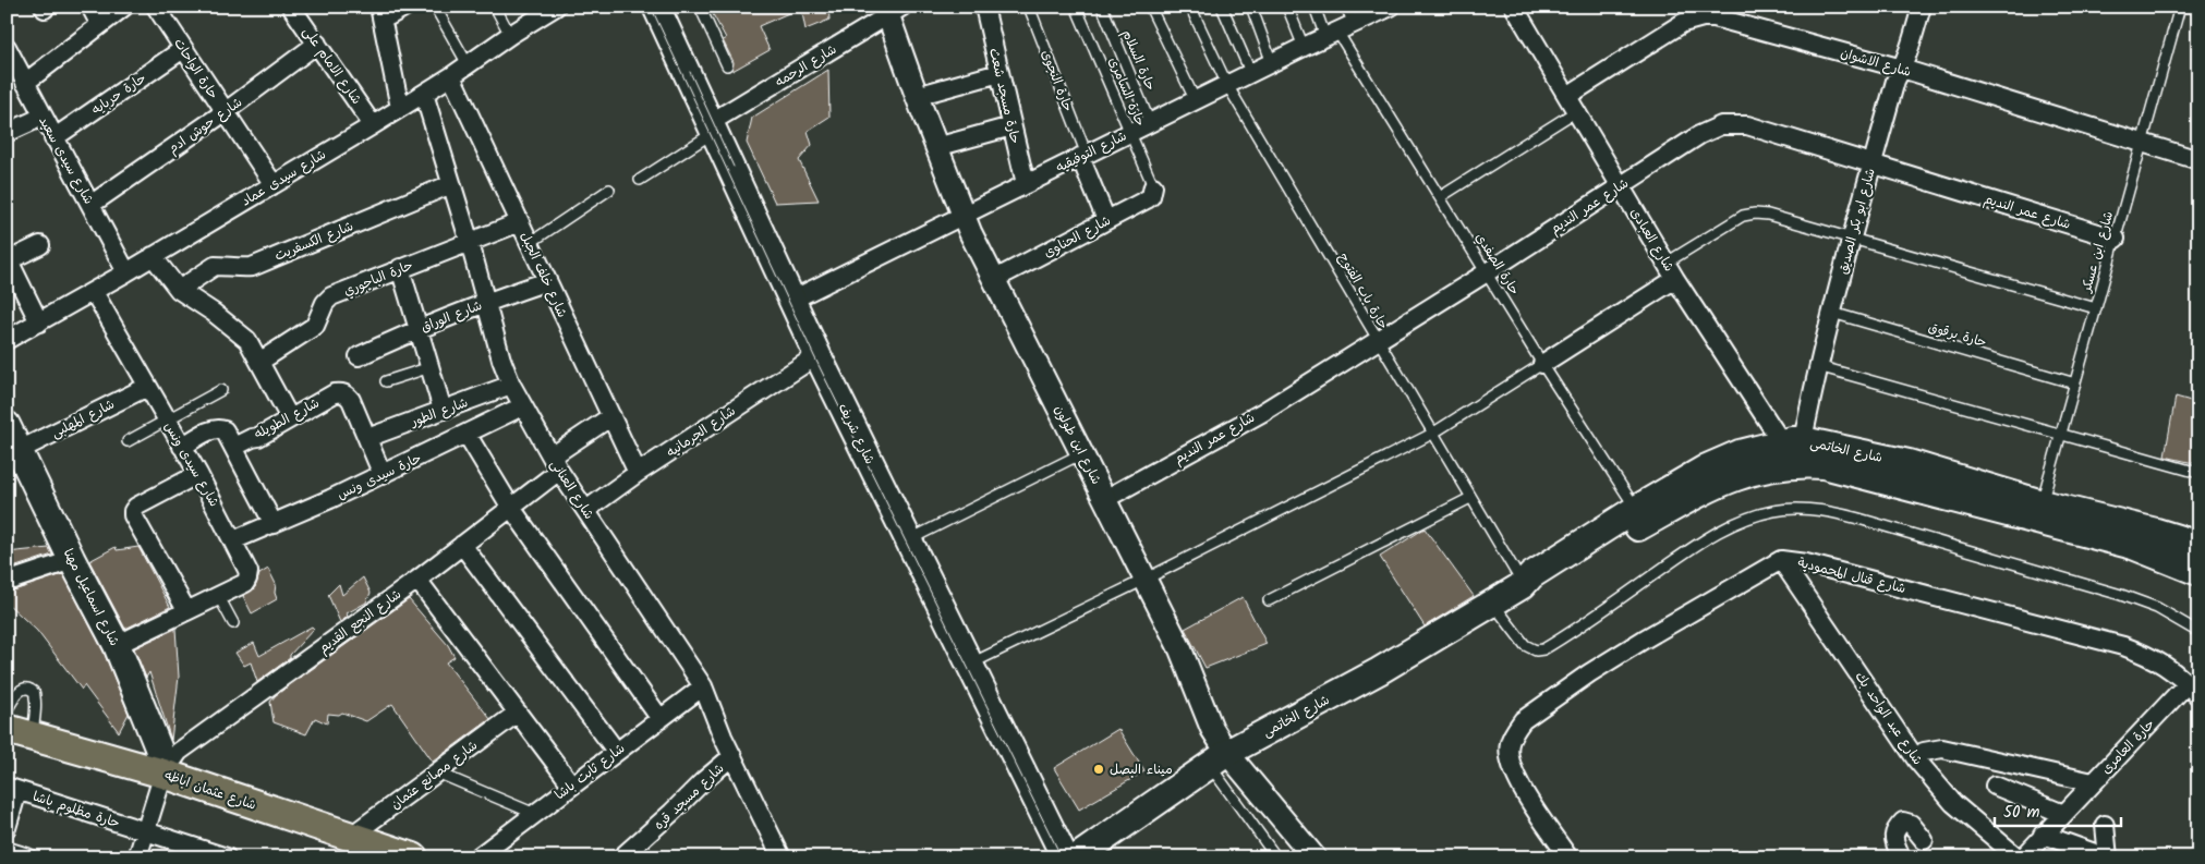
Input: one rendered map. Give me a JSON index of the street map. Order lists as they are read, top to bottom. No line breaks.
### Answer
{"streets":{"main road":["شارع شريف","شارع الخاتمى","شارع اسماعيل مهنا","شارع عثمان اباظه"],"street":["شارع الاشوان","شارع الامام على","شارع الرحمه","حارة الواحات","حارة النجوى","حارة حربايه","حارة مسجد شعث","شارع حوش ادم","شارع التوفيقيه","شارع سيدى سعيد","شارع سيدى عماد","شارع عمر النديم","شارع ابو بكر الصديق","شارع الحناوى","شارع العبادى","شارع الكسفريت","شارع خلف الجبل","حارة الباجوري","شارع الوراق","شارع الطور","شارع المهلبى","شارع الطويله","شارع الجرمانيه","شارع ابن طولون","شارع سيدى ونس","حارة سيدى ونس","شارع العنانى","شارع قنال المحمودية","شارع النجع القديم","شارع عبد الواحد بك","حارة العامرى","شارع ثابت باشا","شارع مصانع عثمان","شارع مسجد قره","حارة مظلوم باشا"],"lane":["حارة السلام","حارة السامرى","شارع ابن عسكر","حارة الصفدي","حارة باب الفتوح","حارة برقوق"]},"crossings":[["حارة السلام","شارع التوفيقيه"],["شارع الاشوان","شارع ابو بكر الصديق"],["شارع الاشوان","شارع العبادى"],["شارع الاشوان","شارع ابن عسكر"],["شارع الاشوان","حارة الصفدي"],["شارع الامام على","شارع حوش ادم"],["شارع الامام على","شارع سيدى عماد"],["شارع الرحمه","شارع شريف"],["شارع الرحمه","شارع ابن طولون"],["حارة الواحات","حارة حربايه"],["حارة الواحات","شارع حوش ادم"],["حارة الواحات","شارع سيدى عماد"],["حارة النجوى","شارع التوفيقيه"],["حارة النجوى","شارع الحناوى"],["حارة السامرى","شارع التوفيقيه"],["حارة السامرى","شارع الحناوى"],["حارة حربايه","شارع سيدى سعيد"],["حارة مسجد شعث","شارع التوفيقيه"],["شارع حوش ادم","شارع سيدى سعيد"],["شارع التوفيقيه","حارة الصفدي"],["شارع التوفيقيه","حارة باب الفتوح"],["شارع التوفيقيه","شارع شريف"],["شارع التوفيقيه","شارع ابن طولون"],["شارع سيدى سعيد","شارع سيدى عماد"],["شارع سيدى عماد","شارع خلف الجبل"],["شارع سيدى عماد","شارع سيدى ونس"],["شارع سيدى عماد","شارع العنانى"],["شارع عمر النديم","شارع ابو بكر الصديق"],["شارع عمر النديم","شارع العبادى"],["شارع عمر النديم","شارع ابن عسكر"],["شارع عمر النديم","حارة الصفدي"],["شارع عمر النديم","حارة باب الفتوح"],["شارع عمر النديم","شارع ابن طولون"],["شارع ابو بكر الصديق","شارع العبادى"],["شارع ابو بكر الصديق","حارة برقوق"],["شارع ابو بكر الصديق","شارع الخاتمى"],["شارع الحناوى","شارع ابن طولون"],["شارع العبادى","شارع الخاتمى"],["شارع الكسفريت","شارع العنانى"],["شارع ابن عسكر","حارة برقوق"],["شارع ابن عسكر","شارع الخاتمى"],["حارة الصفدي","شارع الخاتمى"],["شارع خلف الجبل","حارة الباجوري"],["شارع خلف الجبل","شارع الوراق"],["شارع خلف الجبل","شارع الجرمانيه"],["شارع خلف الجبل","شارع النجع القديم"],["حارة الباجوري","شارع العنانى"],["حارة باب الفتوح","شارع الخاتمى"],["شارع الوراق","شارع العنانى"],["شارع الطور","شارع الطويله"],["شارع الطور","شارع العنانى"],["شارع المهلبى","شارع سيدى ونس"],["شارع المهلبى","شارع اسماعيل مهنا"],["شارع الجرمانيه","شارع شريف"],["شارع الجرمانيه","شارع العنانى"],["شارع ابن طولون","شارع الخاتمى"],["شارع سيدى ونس","حارة سيدى ونس"],["شارع سيدى ونس","شارع اسماعيل مهنا"],["حارة سيدى ونس","شارع العنانى"],["شارع العنانى","شارع النجع القديم"],["شارع العنانى","شارع ثابت باشا"],["شارع العنانى","شارع مسجد قره"],["شارع قنال المحمودية","شارع عبد الواحد بك"],["شارع قنال المحمودية","حارة العامرى"],["شارع اسماعيل مهنا","شارع النجع القديم"],["شارع اسماعيل مهنا","شارع عثمان اباظه"],["شارع النجع القديم","شارع عثمان اباظه"],["شارع النجع القديم","حارة مظلوم باشا"],["شارع مصانع عثمان","شارع عثمان اباظه"]],"places":["ميناء البصل"],"scale_bar":"50 m"}
